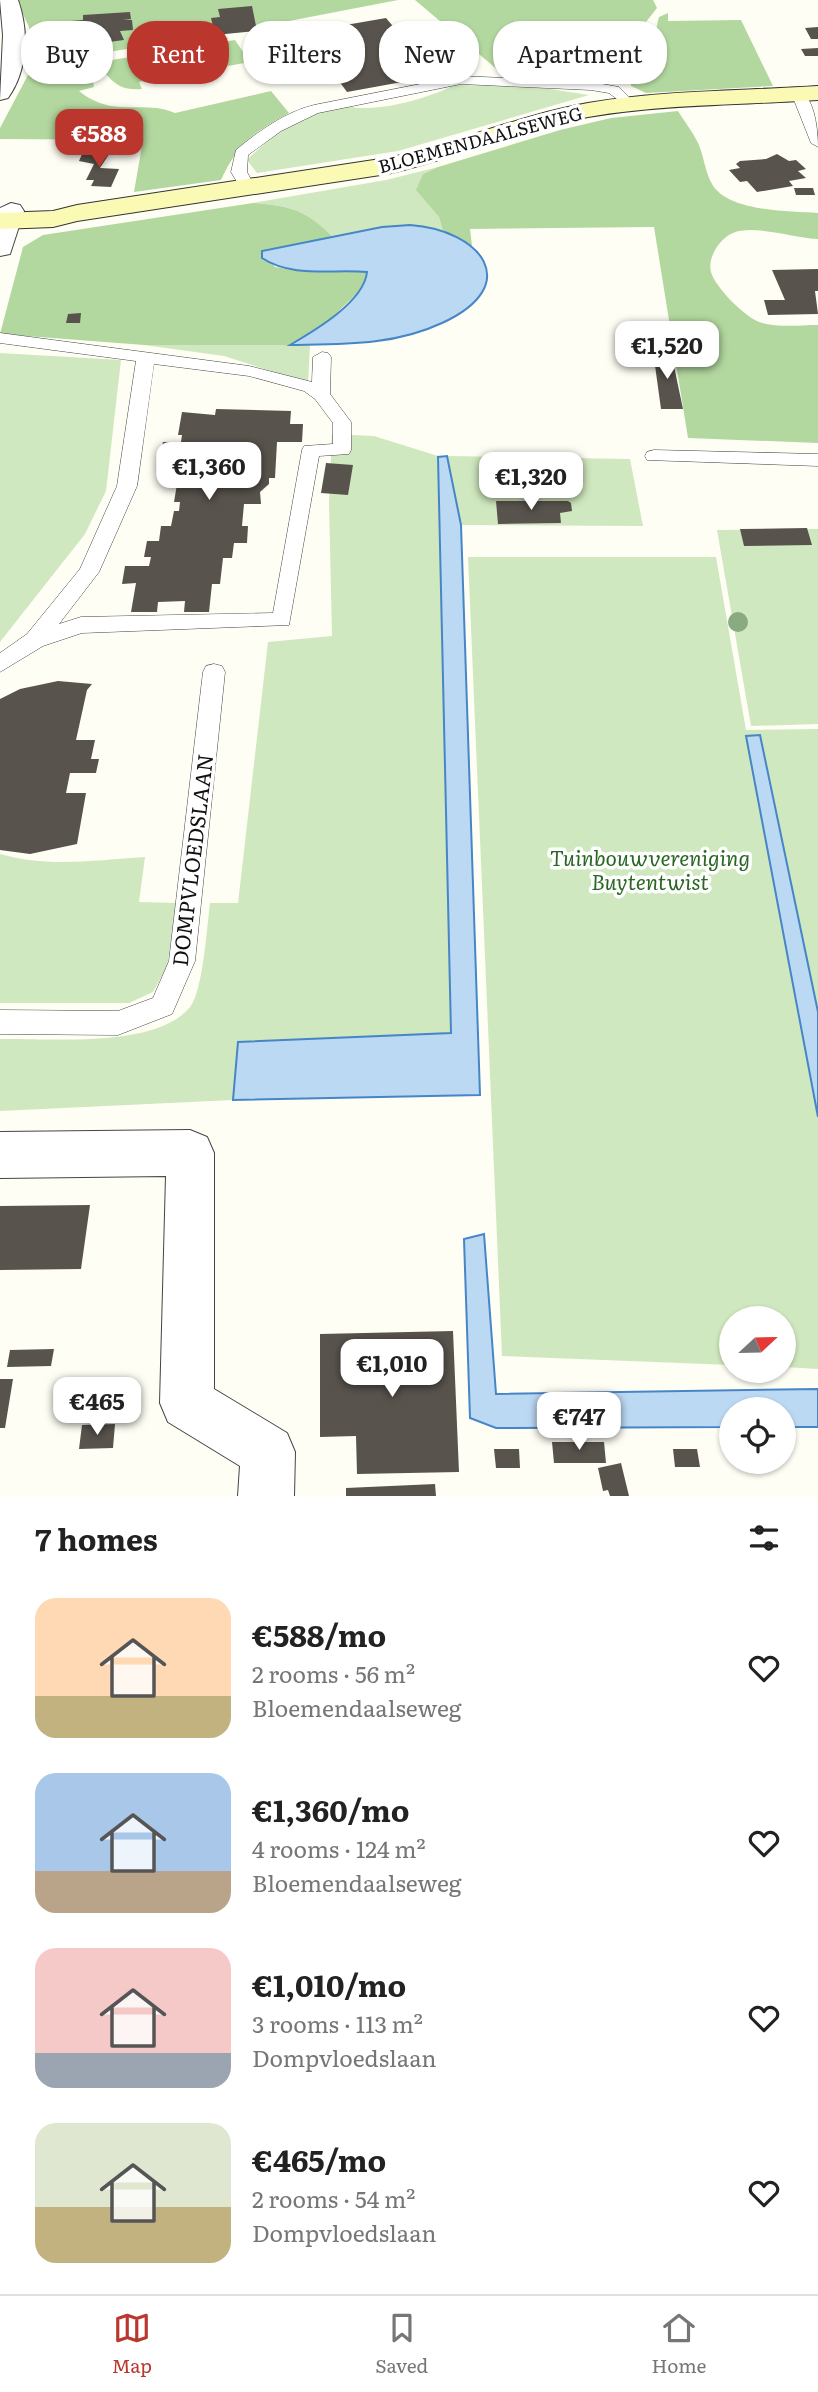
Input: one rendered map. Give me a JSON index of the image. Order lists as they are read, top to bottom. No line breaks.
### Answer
{"streets":{"street":["BLOEMENDAALSEWEG"],"lane":["DOMPVLOEDSLAAN"]},"parks":["Tuinbouwvereniging Buytentwist"],"north":"right","page":{"chip":["Buy","Rent","Filters","New","Apartment"],"price":["€588","€1,520","€1,360","€1,320","€1,010","€465","€747"],"heading":"7 homes","list":[{"name":"€588/mo","note":"2 rooms · 56 m² · Bloemendaalseweg"},{"name":"€1,360/mo","note":"4 rooms · 124 m² · Bloemendaalseweg"},{"name":"€1,010/mo","note":"3 rooms · 113 m² · Dompvloedslaan"},{"name":"€465/mo","note":"2 rooms · 54 m² · Dompvloedslaan"}],"tabs":["Map","Saved","Home"]}}
